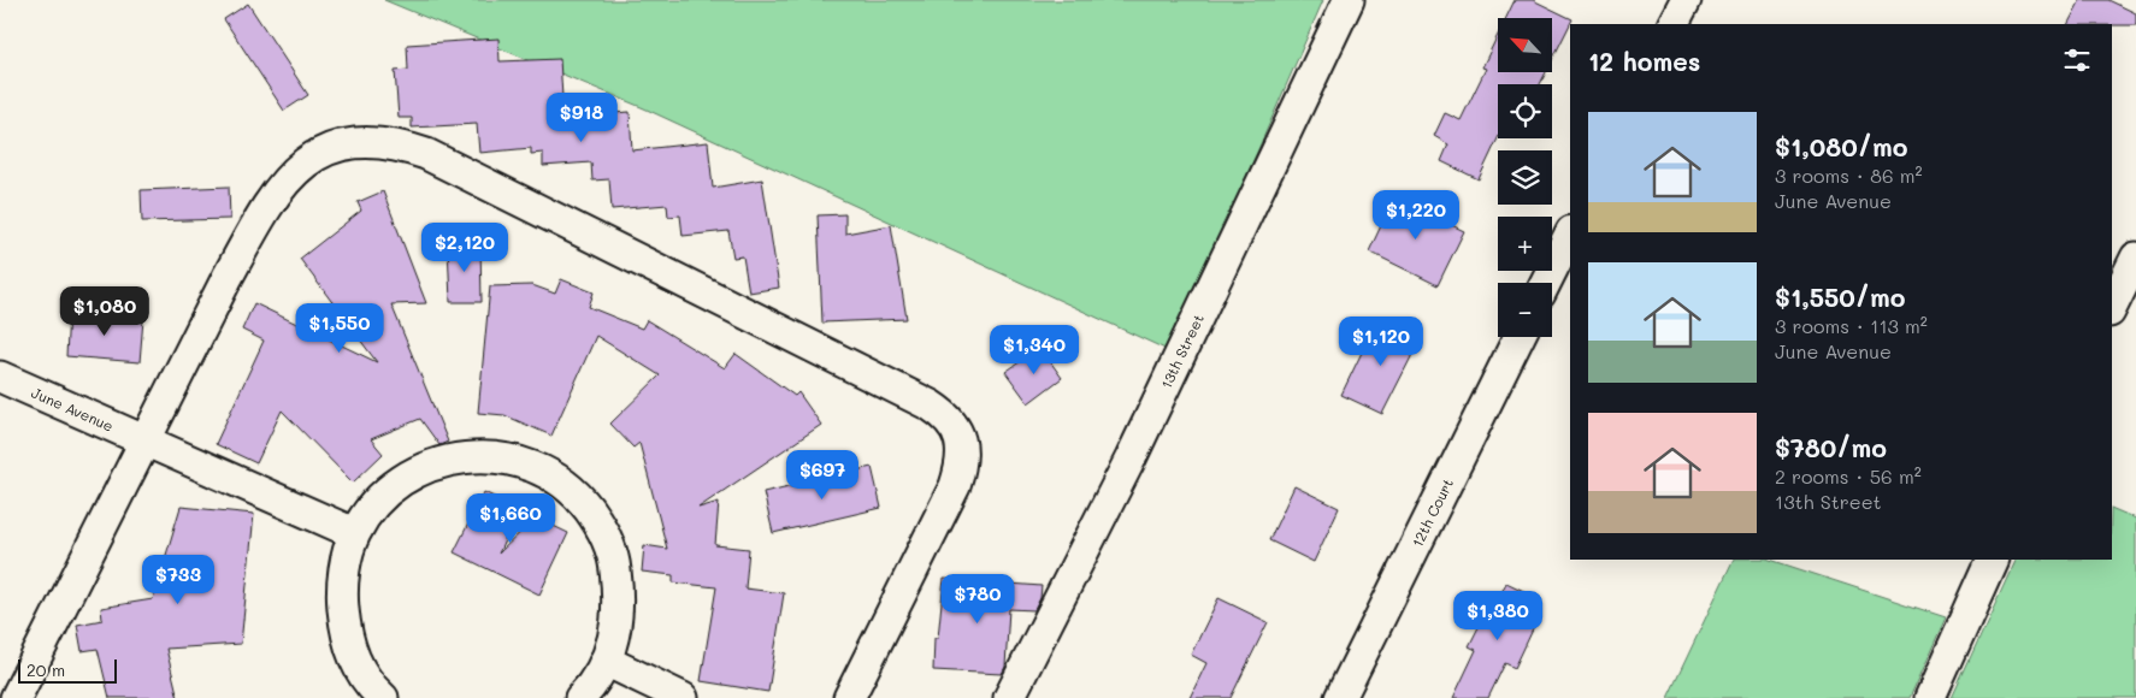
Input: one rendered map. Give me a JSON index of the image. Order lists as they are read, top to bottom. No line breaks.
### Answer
{"streets":{"street":["13th Street","June Avenue","12th Court"]},"scale_bar":"20 m","north":"top left","page":{"map_buttons":["+","−"],"heading":"12 homes","price":["$918","$1,220","$2,120","$1,080","$1,550","$1,120","$1,340","$697","$1,660","$733","$780","$1,380"],"list":[{"name":"$1,080/mo","note":"3 rooms · 86 m² · June Avenue"},{"name":"$1,550/mo","note":"3 rooms · 113 m² · June Avenue"},{"name":"$780/mo","note":"2 rooms · 56 m² · 13th Street"}],"scale":"20 m"}}
